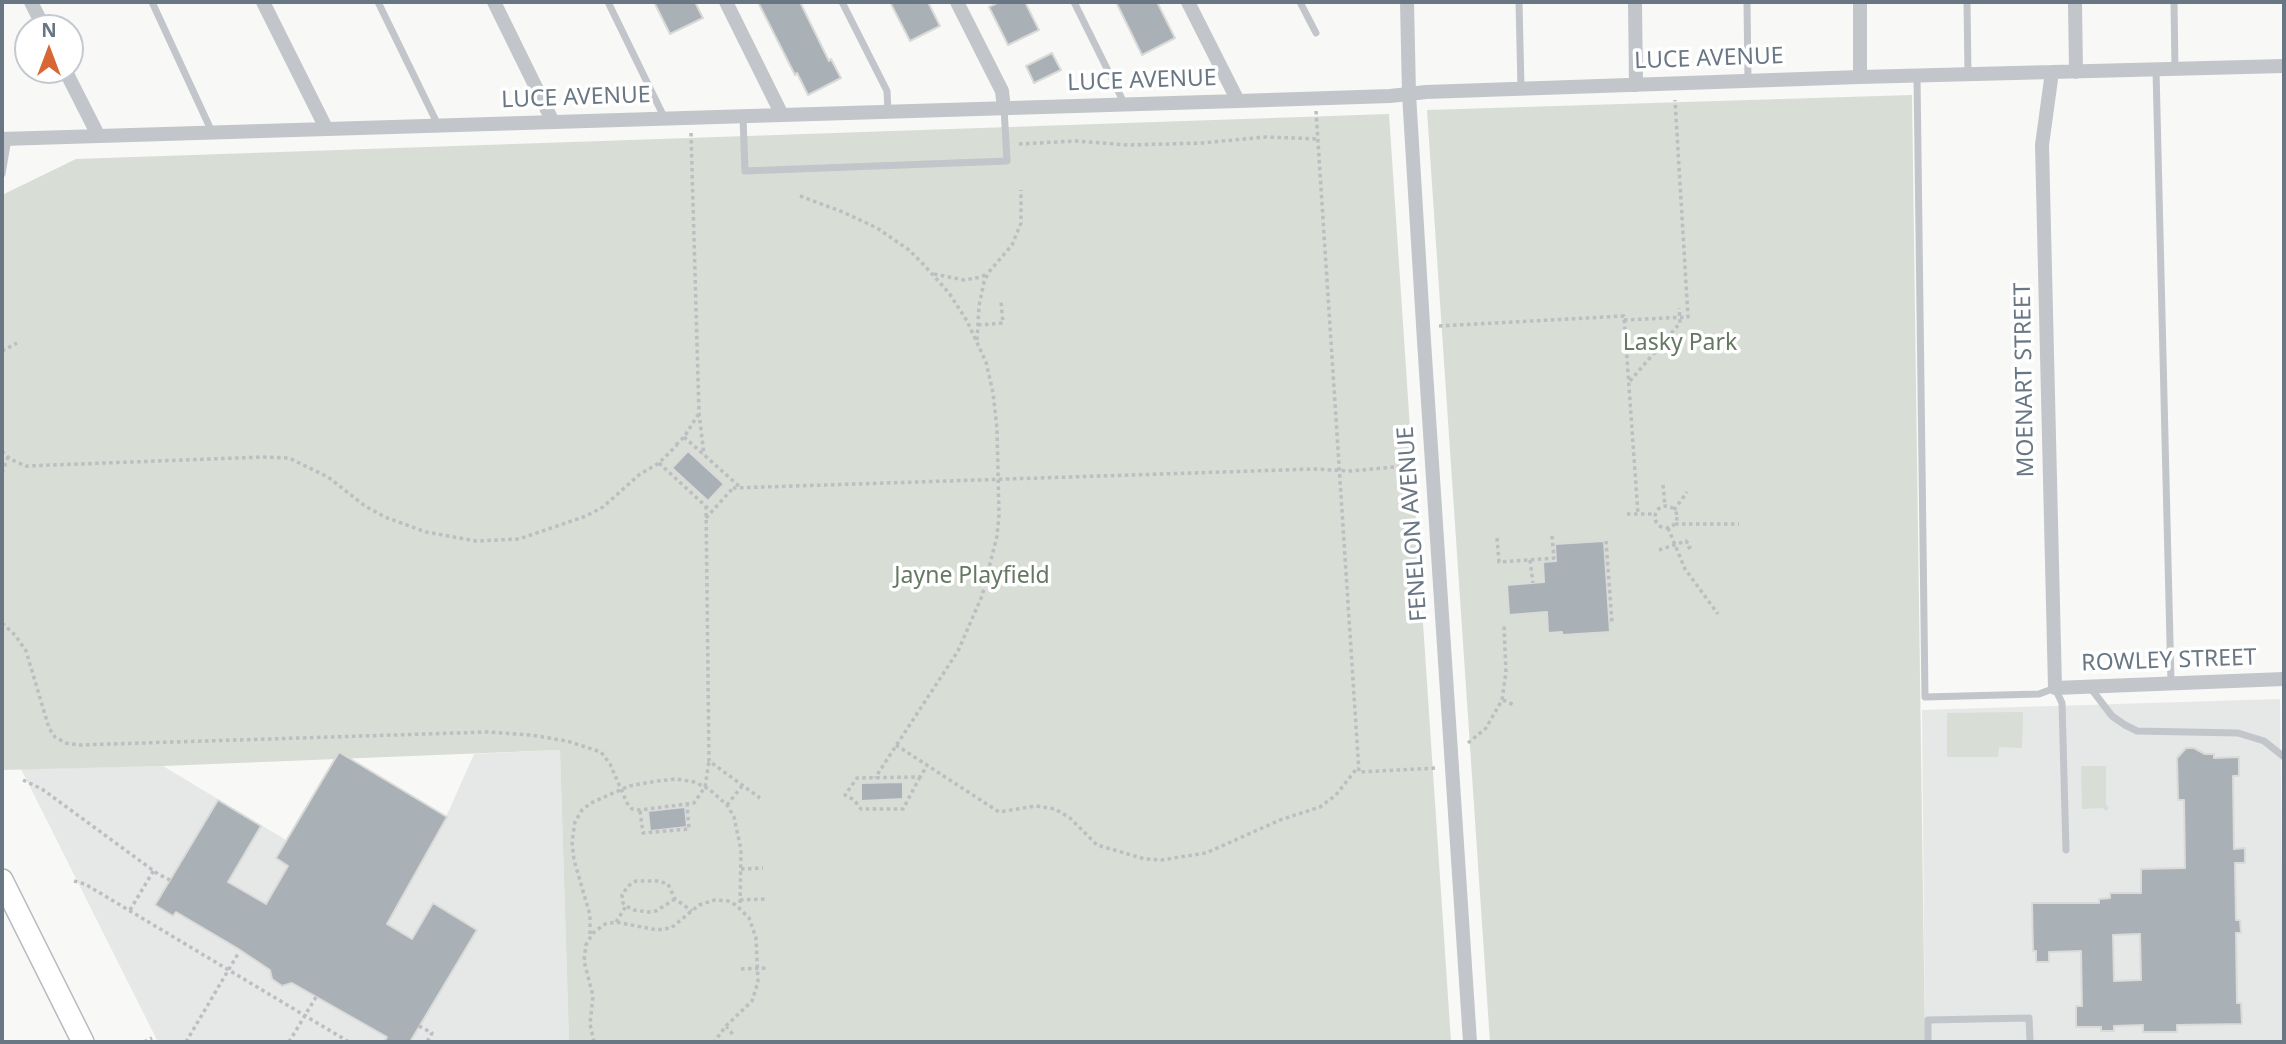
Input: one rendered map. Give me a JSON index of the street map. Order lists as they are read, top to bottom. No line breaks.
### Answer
{"streets":{"street":["LUCE AVENUE","MOENART STREET","FENELON AVENUE","ROWLEY STREET"]},"crossings":[["LUCE AVENUE","MOENART STREET"],["LUCE AVENUE","FENELON AVENUE"],["MOENART STREET","ROWLEY STREET"]],"parks":["Lasky Park","Jayne Playfield"],"north":"top"}
